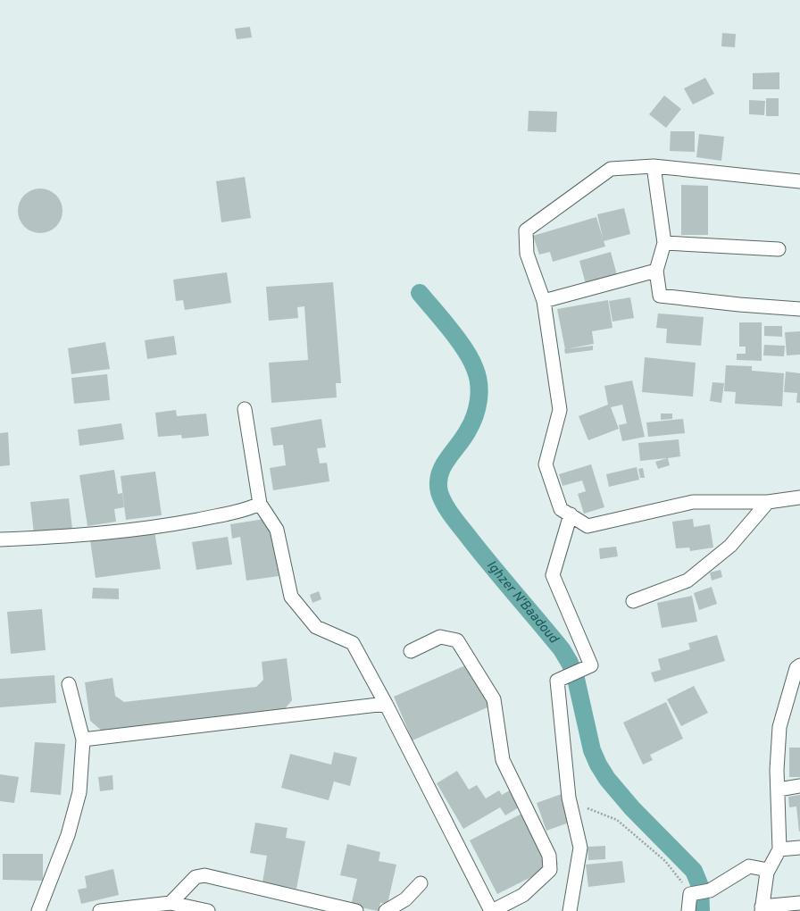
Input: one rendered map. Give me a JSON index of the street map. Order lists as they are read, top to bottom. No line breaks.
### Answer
{"water":["Ighzer N'Baadoud"]}
